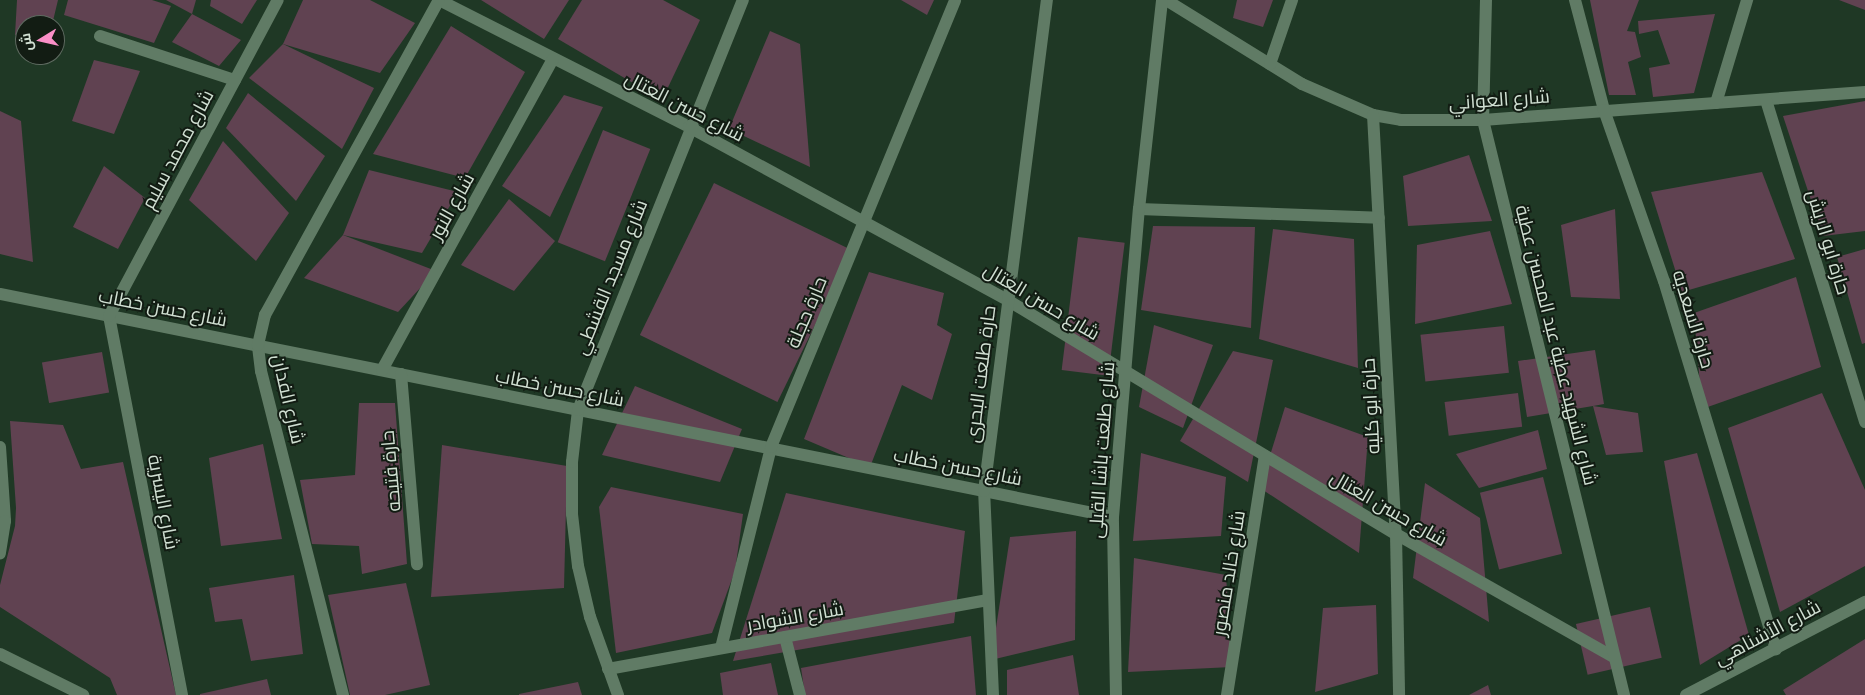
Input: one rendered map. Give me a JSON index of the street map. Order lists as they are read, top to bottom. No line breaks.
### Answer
{"streets":{"street":["شارع العواني","شارع حسن العتال","شارع محمد سليم","شارع النور","حارة ابو الريش","شارع مسجد القشطي","شارع حسن خطاب","حارة حجلة","حارة السعديه","شارع الشهيد عطية عبد المحسن عطية","حارة طلعت البحرى","شارع الفدان","حارة ابو كليه","شارع طلعت باشا القبلى","حارة فتيحه","شارع اليسرية","شارع خالد منصور","شارع الشوادر","شارع الأشناهي"]},"crossings":[["شارع العواني","حارة ابو الريش"],["شارع العواني","حارة السعديه"],["شارع العواني","شارع الشهيد عطية عبد المحسن عطية"],["شارع العواني","حارة ابو كليه"],["شارع العواني","شارع طلعت باشا القبلى"],["شارع حسن العتال","شارع النور"],["شارع حسن العتال","شارع مسجد القشطي"],["شارع حسن العتال","حارة حجلة"],["شارع حسن العتال","شارع الشهيد عطية عبد المحسن عطية"],["شارع حسن العتال","حارة طلعت البحرى"],["شارع حسن العتال","شارع الفدان"],["شارع حسن العتال","حارة ابو كليه"],["شارع حسن العتال","شارع طلعت باشا القبلى"],["شارع حسن العتال","شارع خالد منصور"],["شارع محمد سليم","شارع حسن خطاب"],["شارع محمد سليم","شارع اليسرية"],["شارع النور","شارع حسن خطاب"],["شارع مسجد القشطي","شارع حسن خطاب"],["شارع مسجد القشطي","شارع الشوادر"],["شارع حسن خطاب","حارة حجلة"],["شارع حسن خطاب","حارة طلعت البحرى"],["شارع حسن خطاب","شارع الفدان"],["شارع حسن خطاب","شارع طلعت باشا القبلى"],["شارع حسن خطاب","حارة فتيحه"],["شارع حسن خطاب","شارع اليسرية"],["حارة حجلة","شارع الشوادر"],["حارة السعديه","شارع الأشناهي"],["حارة طلعت البحرى","شارع الشوادر"]],"north":"left"}
